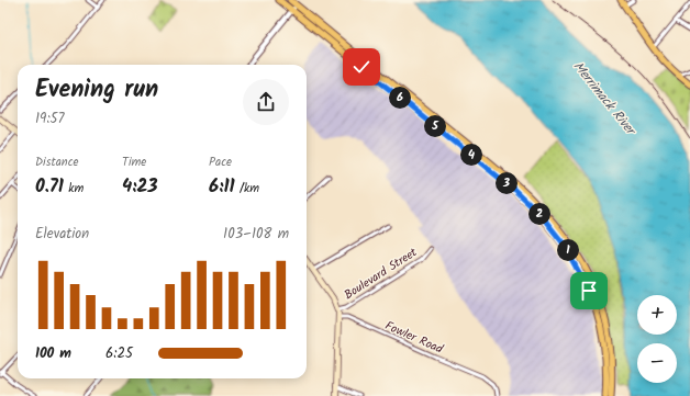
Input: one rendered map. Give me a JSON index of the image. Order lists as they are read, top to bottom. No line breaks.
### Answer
{"streets":{"street":["Boulevard Street","Fowler Road"]},"water":["Merrimack River"],"page":{"heading":["Evening run","19:57"],"pins":["6","5","4","3","2","1"],"stats":[["Distance","0.71 km"],["Time","4:23"],["Pace","6:11 /km"]],"chart":["Elevation","103–108 m"],"map_buttons":["+","−"],"list":[{"name":"100 m","note":"6:25"}]}}
